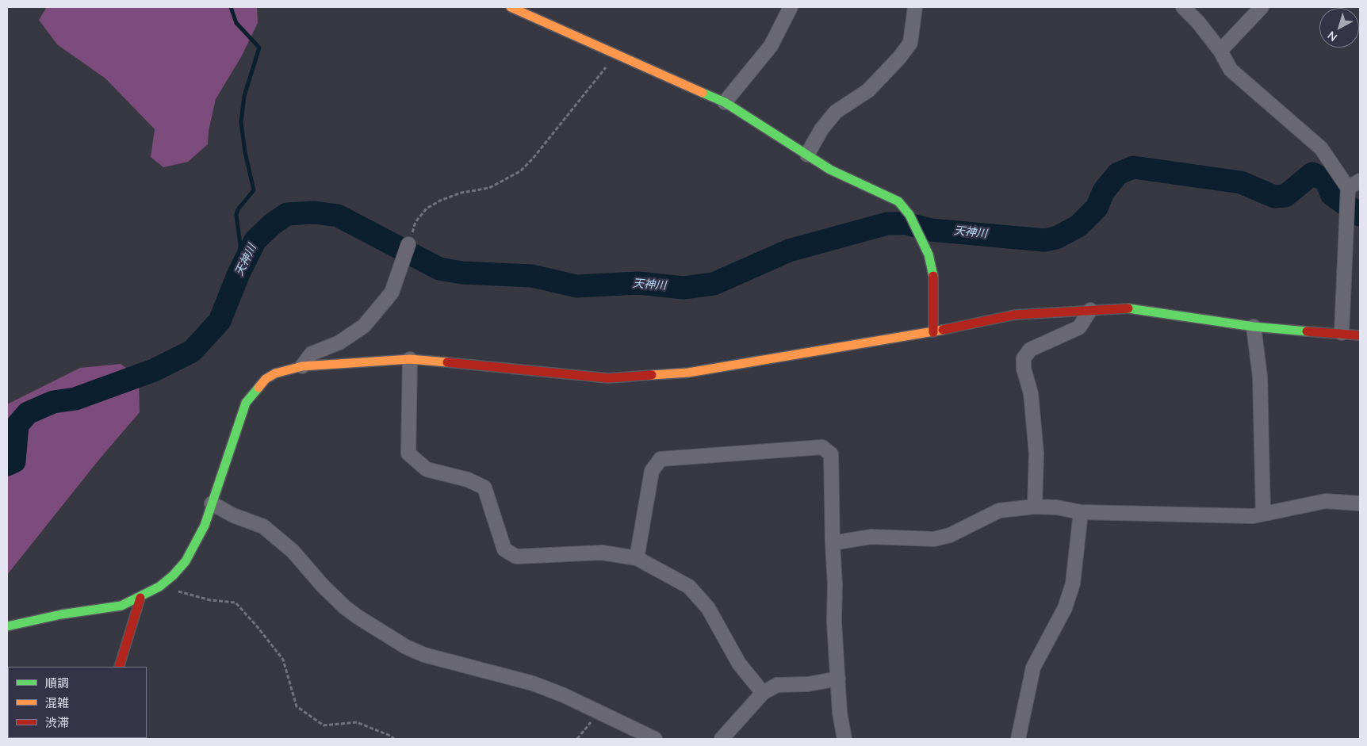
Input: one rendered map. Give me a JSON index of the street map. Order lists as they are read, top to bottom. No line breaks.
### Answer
{"water":["天神川"],"legend":["順調","混雑","渋滞"],"north":"bottom left"}
